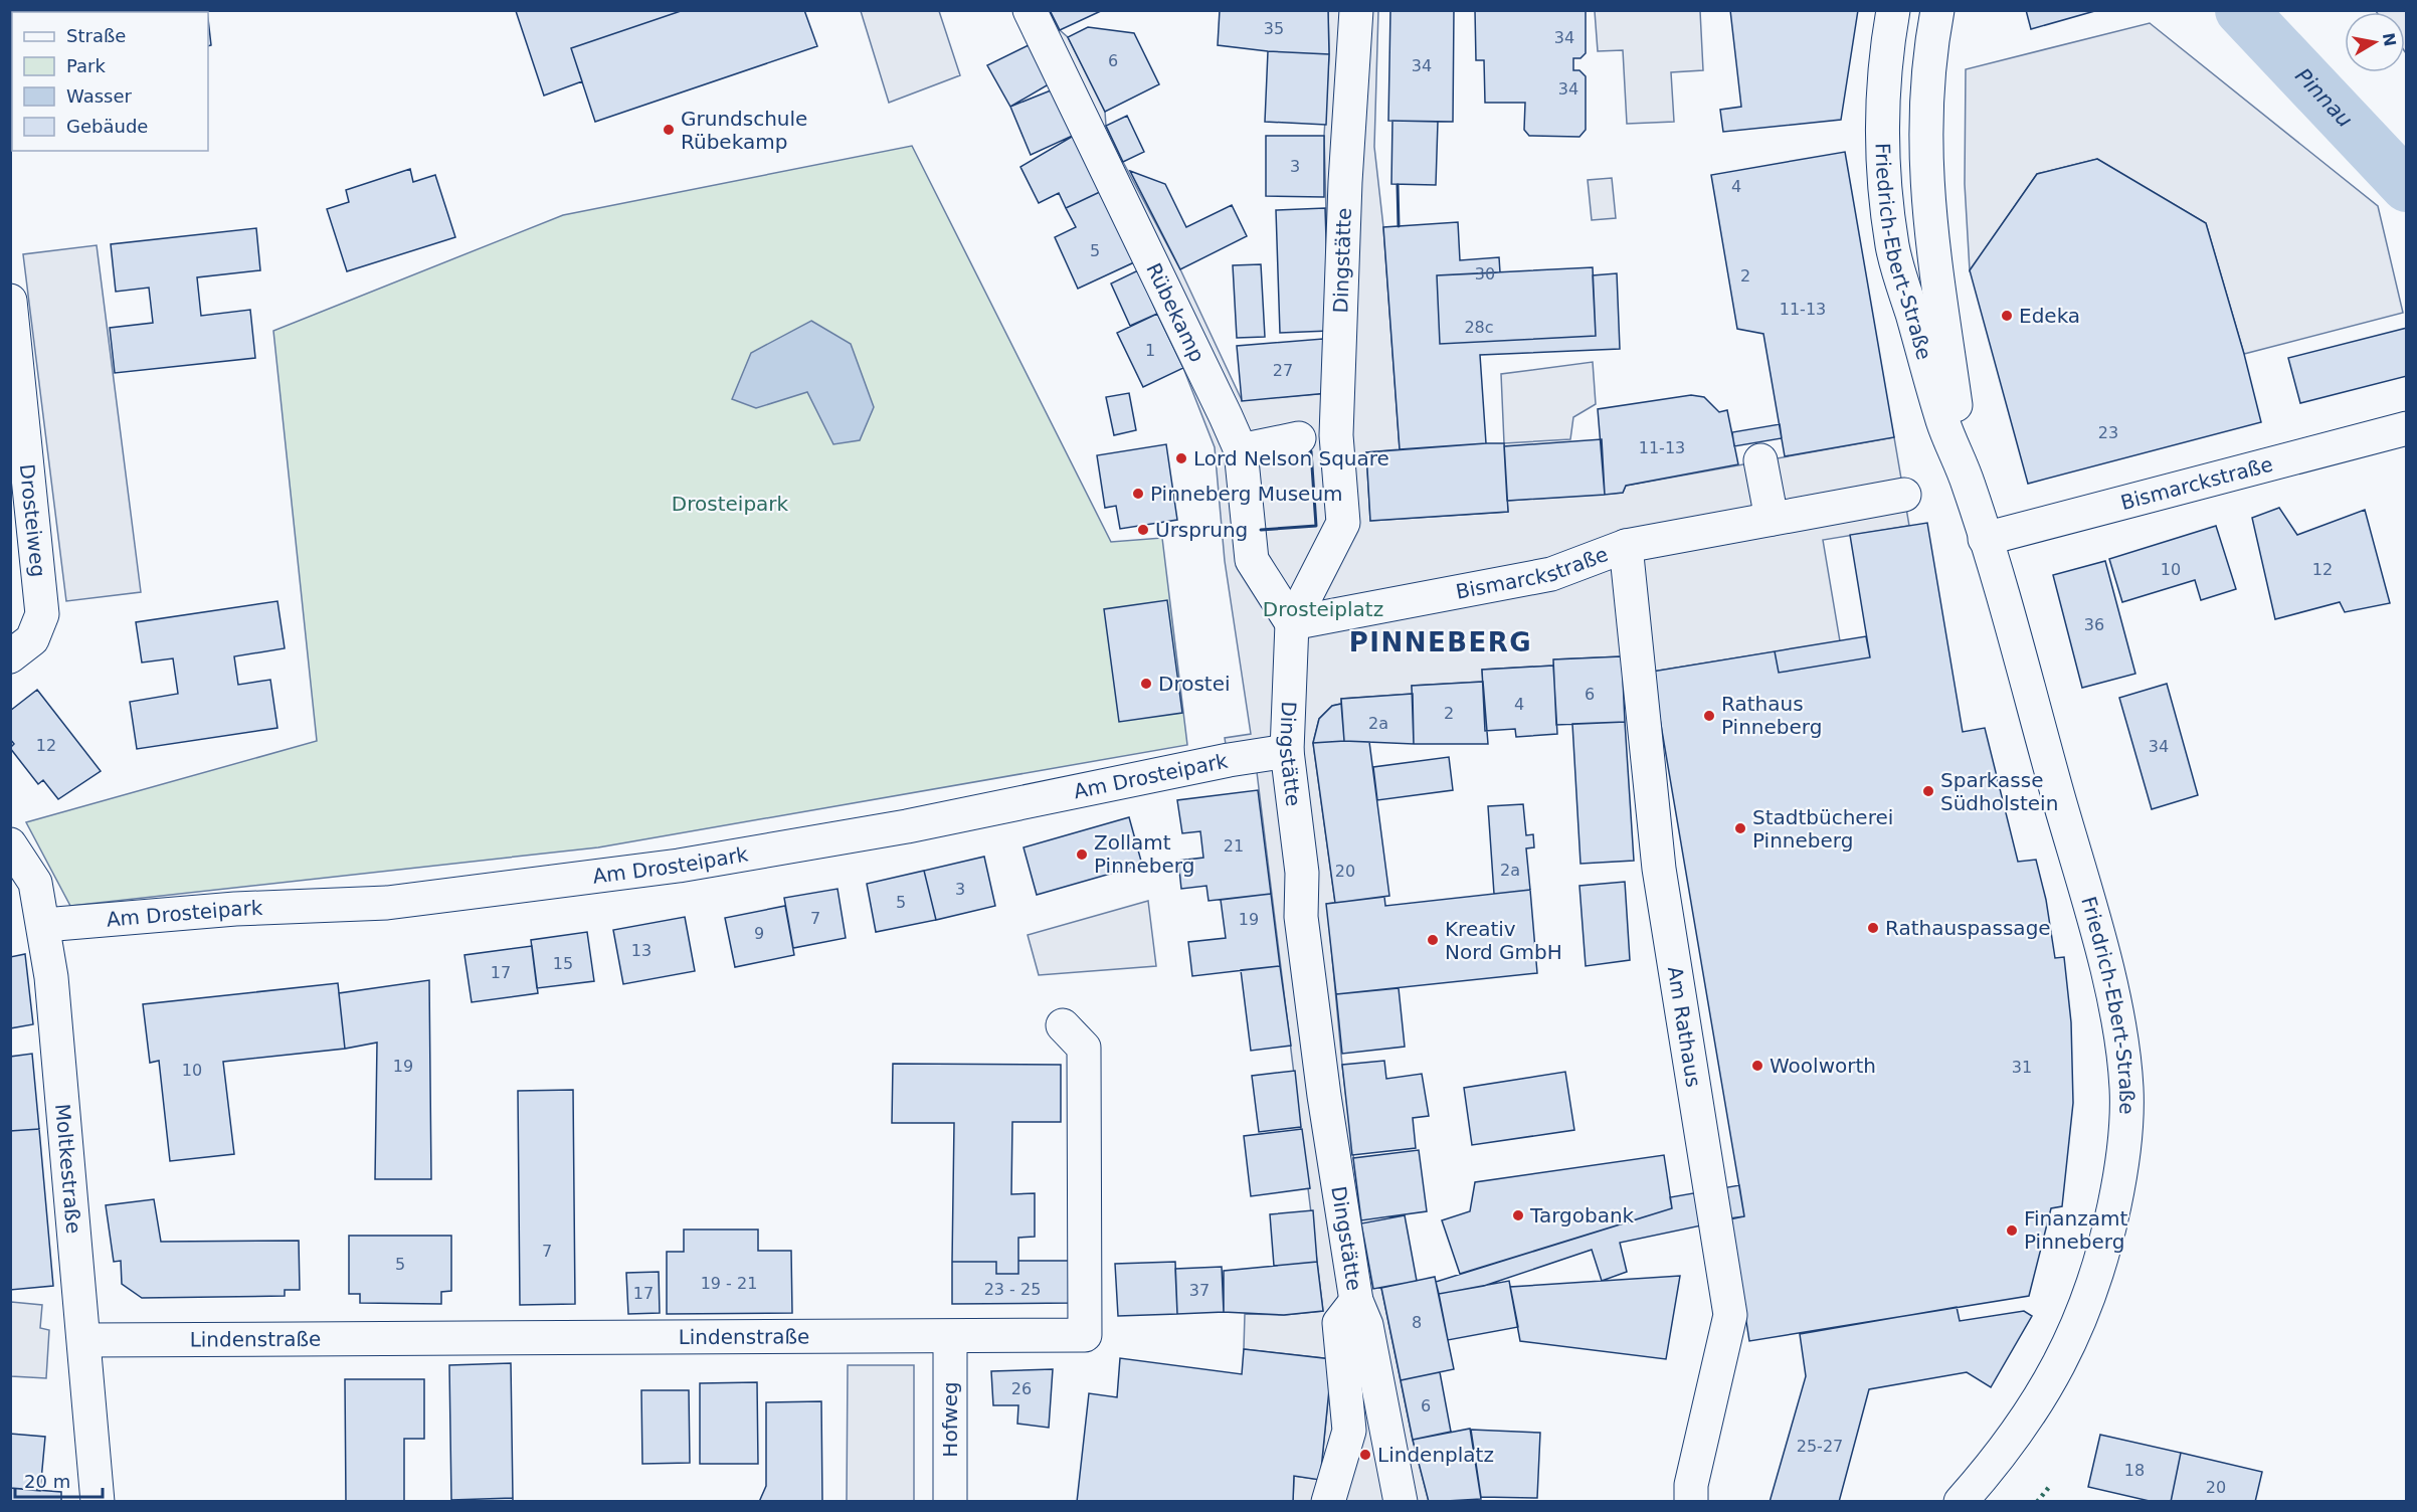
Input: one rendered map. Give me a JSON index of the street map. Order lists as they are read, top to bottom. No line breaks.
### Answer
{"streets":{"street":["Friedrich-Ebert-Straße","Dingstätte","Rübekamp","Bismarckstraße","Drosteiweg","Am Drosteipark","Am Rathaus","Moltkestraße","Lindenstraße","Hofweg"]},"crossings":[["Friedrich-Ebert-Straße","Bismarckstraße"],["Dingstätte","Rübekamp"],["Dingstätte","Bismarckstraße"],["Dingstätte","Am Drosteipark"],["Rübekamp","Bismarckstraße"],["Bismarckstraße","Am Rathaus"],["Am Drosteipark","Moltkestraße"],["Moltkestraße","Lindenstraße"],["Lindenstraße","Hofweg"]],"districts":["PINNEBERG"],"water":["Pinnau"],"parks":["Drosteipark","Drosteiplatz"],"places":["Grundschule Rübekamp","Edeka","Lord Nelson Square","Pinneberg Museum","Ursprung","Drostei","Rathaus Pinneberg","Sparkasse Südholstein","Stadtbücherei Pinneberg","Zollamt Pinneberg","Rathauspassage","Kreativ Nord GmbH","Woolworth","Targobank","Finanzamt Pinneberg","Lindenplatz"],"house_numbers":["35","34","6","34","34","3","4","5","30","2","11-13","28c","1","27","23","11-13","10","12","36","6","4","2","2a","12","34","21","2a","20","3","5","7","19","9","13","15","17","19","31","10","7","5","19 - 21","23 - 25","37","17","8","26","6","25-27","18","20"],"legend":["Straße","Park","Wasser","Gebäude"],"scale_bar":"20 m","north":"right"}
